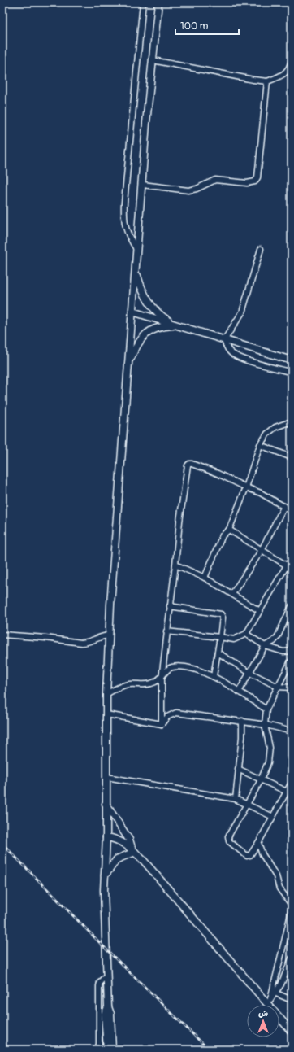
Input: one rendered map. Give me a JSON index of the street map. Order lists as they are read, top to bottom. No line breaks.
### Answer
{"scale_bar":"100 m","north":"top"}
